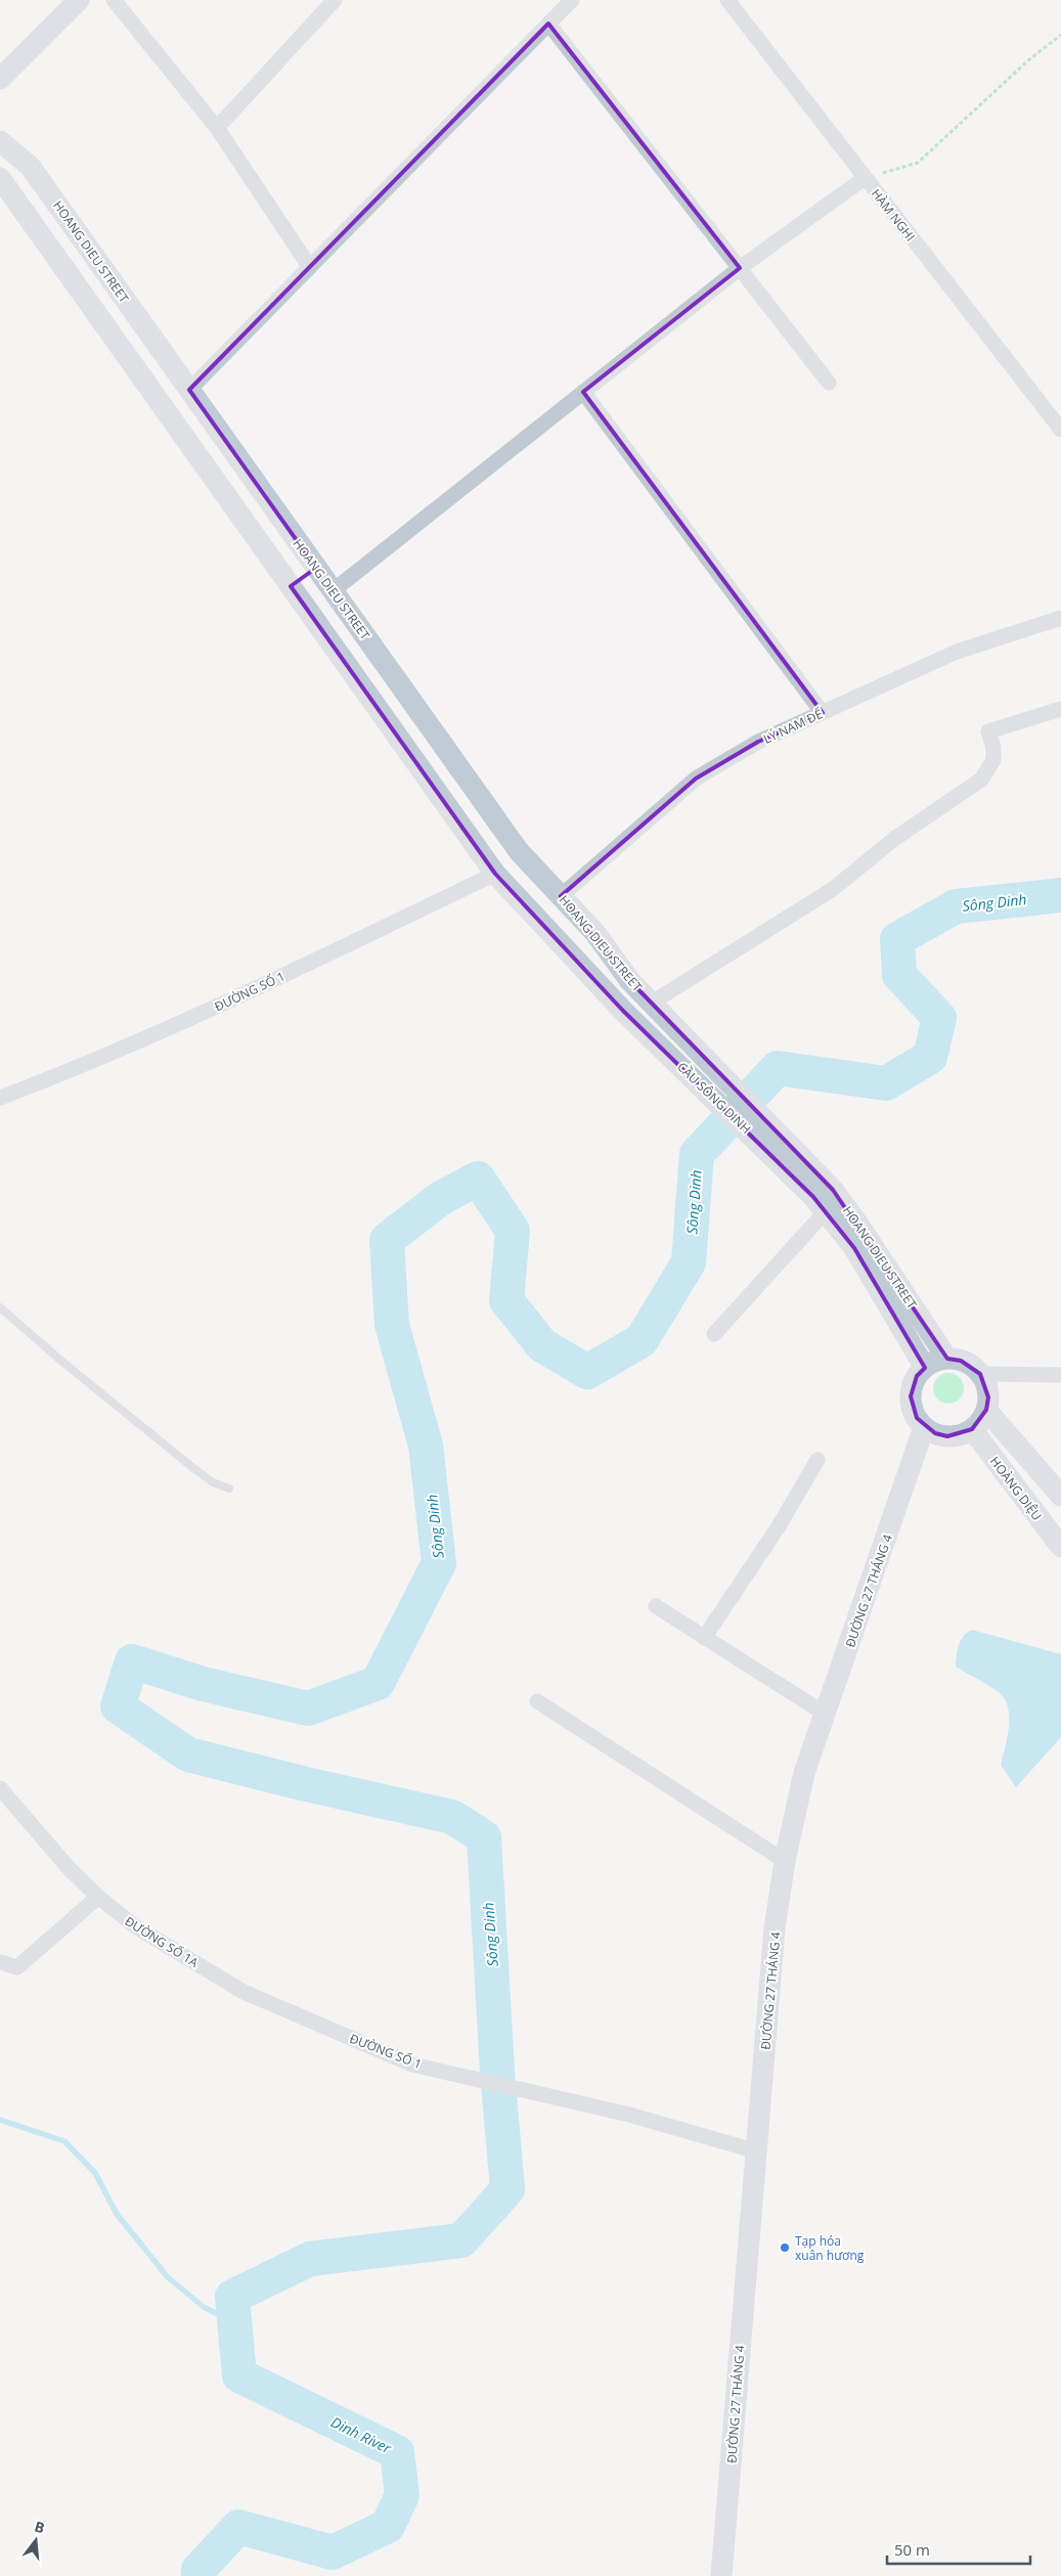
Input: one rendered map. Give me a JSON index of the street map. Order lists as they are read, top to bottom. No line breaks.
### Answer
{"streets":{"main road":["HOANG DIEU STREET","CẦU SÔNG DINH","HOÀNG DIỆU","ĐƯỜNG 27 THÁNG 4"],"street":["HÀM NGHI","LÝ NAM ĐẾ","ĐƯỜNG SỐ 1","ĐƯỜNG SỐ 1A"]},"crossings":[["HOANG DIEU STREET","LÝ NAM ĐẾ"],["HOANG DIEU STREET","CẦU SÔNG DINH"],["HOANG DIEU STREET","HOÀNG DIỆU"],["HOANG DIEU STREET","ĐƯỜNG 27 THÁNG 4"],["ĐƯỜNG SỐ 1","CẦU SÔNG DINH"],["ĐƯỜNG SỐ 1","ĐƯỜNG 27 THÁNG 4"],["ĐƯỜNG SỐ 1","ĐƯỜNG SỐ 1A"],["HOÀNG DIỆU","ĐƯỜNG 27 THÁNG 4"]],"water":["Sông Dinh","Dinh River"],"places":["Tạp hóa xuân hương"],"scale_bar":"50 m","north":"top"}
